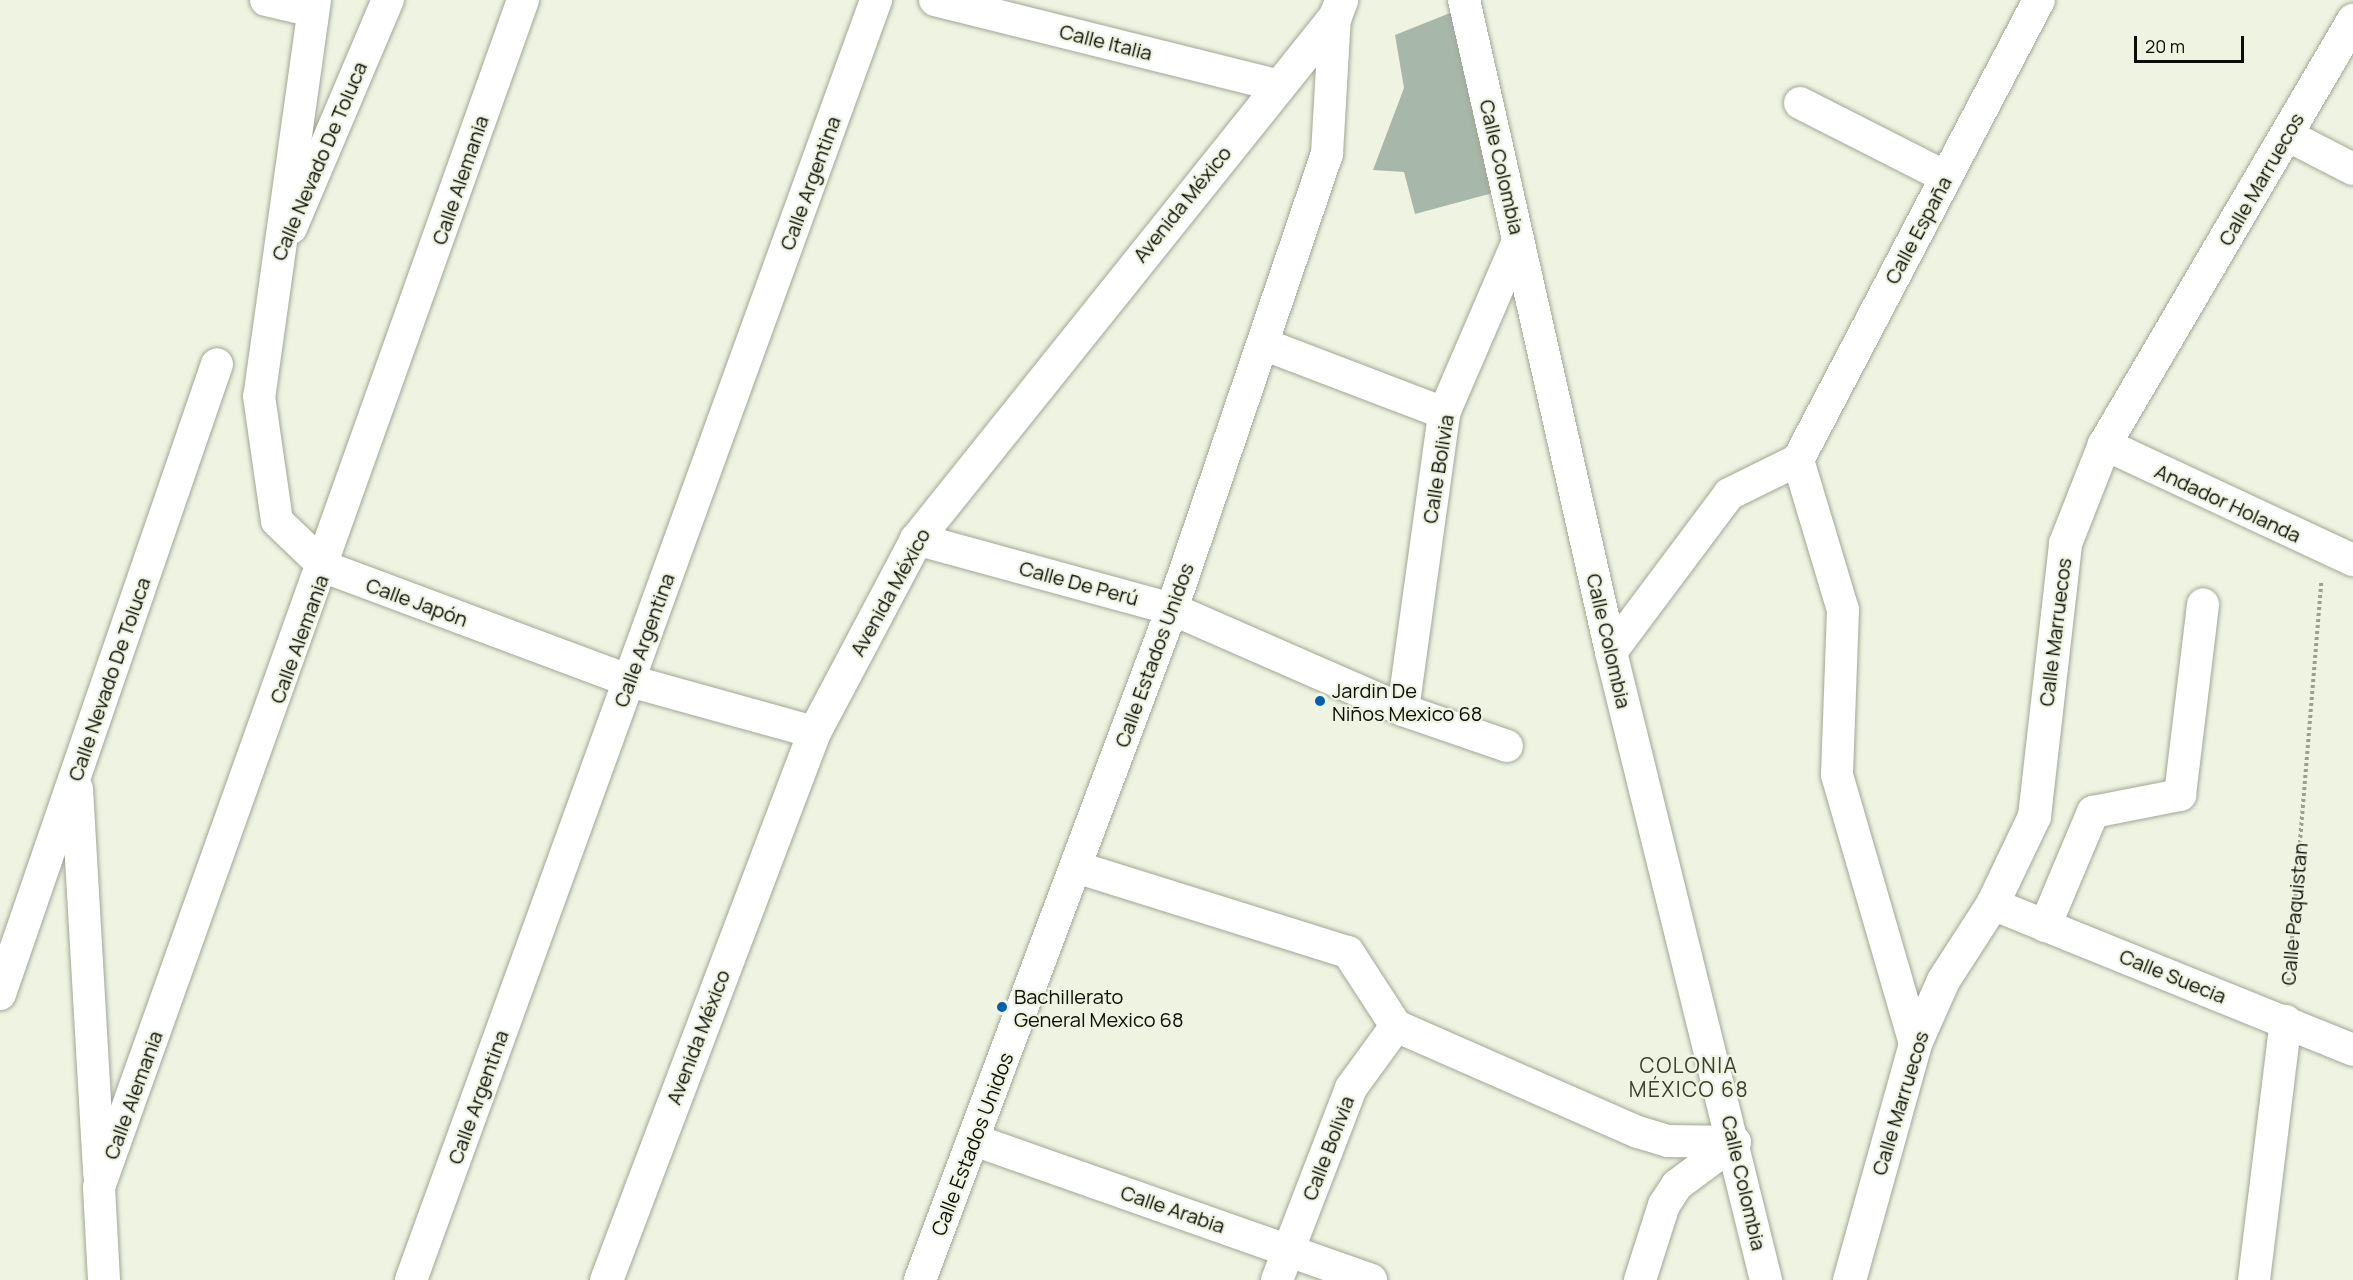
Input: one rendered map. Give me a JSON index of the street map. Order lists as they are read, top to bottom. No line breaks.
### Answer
{"streets":{"street":["Calle Italia","Calle Nevado De Toluca","Calle Colombia","Calle Marruecos","Calle Alemania","Calle Argentina","Avenida México","Calle España","Calle Bolivia","Andador Holanda","Calle De Perú","Calle Japón","Calle Estados Unidos","Calle Suecia","Calle Arabia"],"path":["Calle Paquistan"]},"crossings":[["Calle Italia","Avenida México"],["Calle Nevado De Toluca","Calle Japón"],["Calle Colombia","Calle Bolivia"],["Calle Marruecos","Andador Holanda"],["Calle Marruecos","Calle Suecia"],["Calle Alemania","Calle Japón"],["Calle Argentina","Calle Japón"],["Avenida México","Calle De Perú"],["Avenida México","Calle Japón"],["Avenida México","Calle Estados Unidos"],["Calle Bolivia","Calle De Perú"],["Calle Bolivia","Calle Arabia"],["Andador Holanda","Calle Paquistan"],["Calle De Perú","Calle Estados Unidos"],["Calle Estados Unidos","Calle Arabia"],["Calle Paquistan","Calle Suecia"]],"districts":["COLONIA MÉXICO 68"],"places":["Jardin De Niños Mexico 68","Bachillerato General Mexico 68"],"scale_bar":"20 m"}
